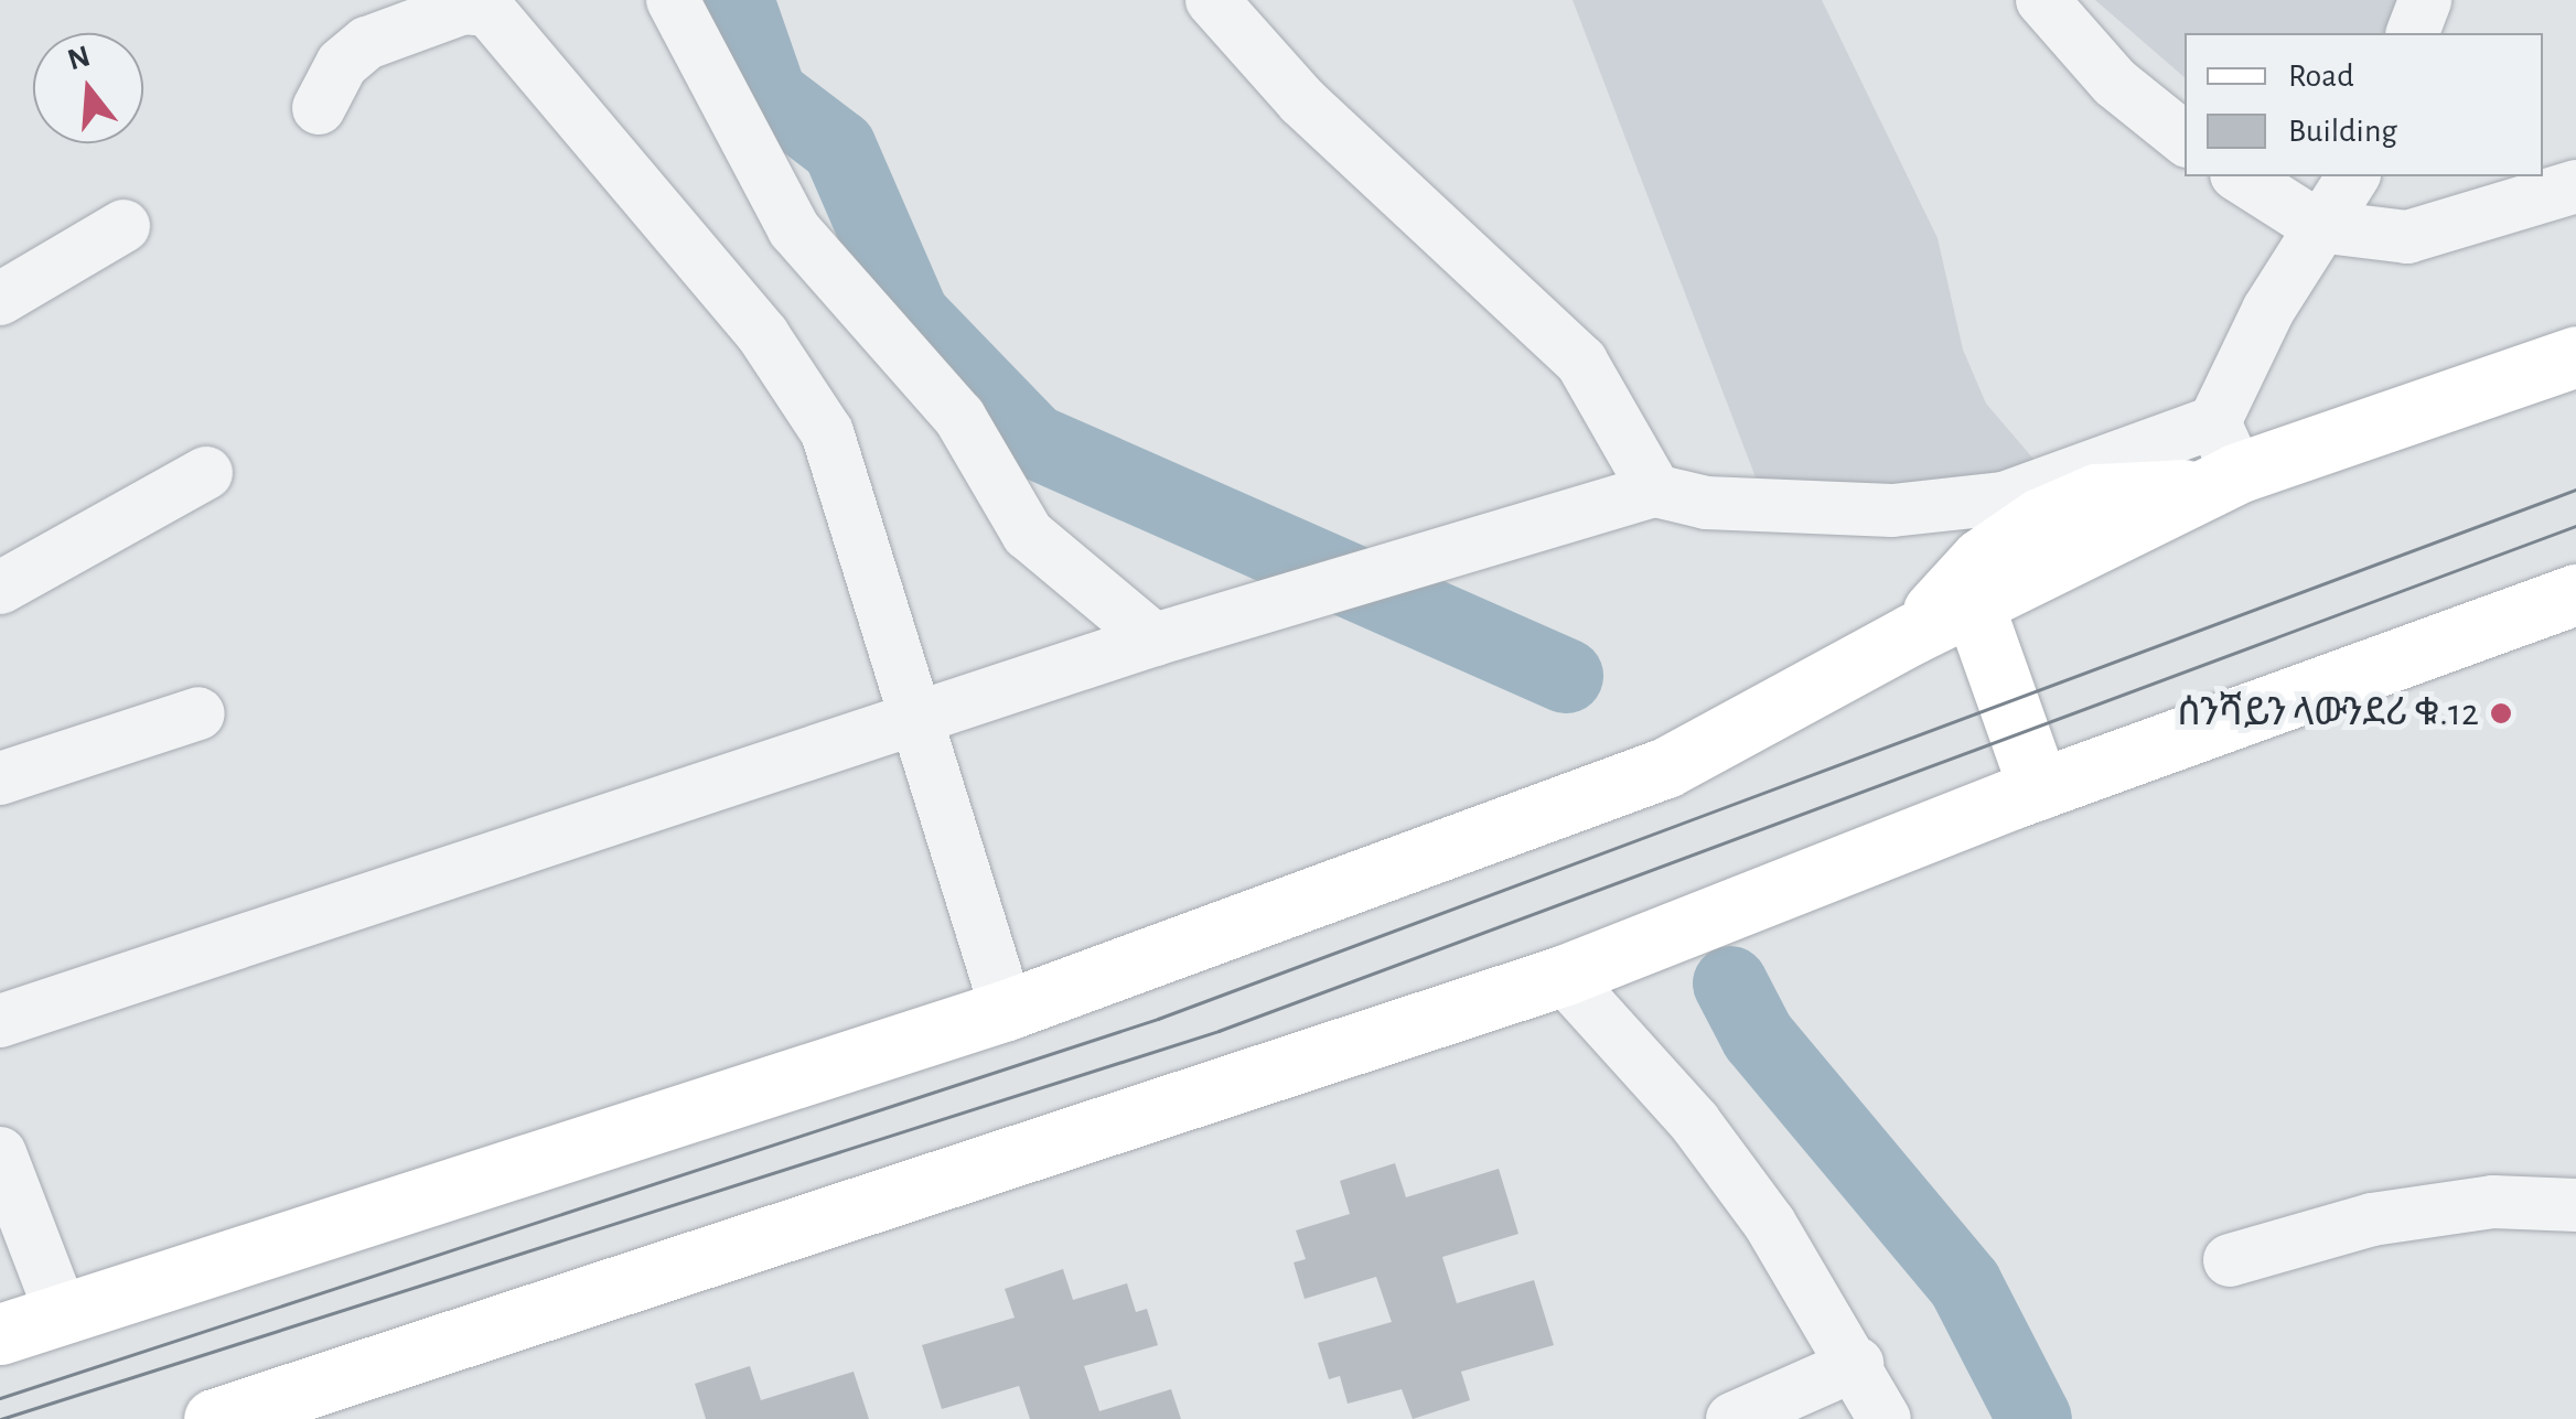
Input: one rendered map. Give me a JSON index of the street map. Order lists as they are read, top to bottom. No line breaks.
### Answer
{"places":["ሰንሻይን ላውንደሪ ቁ.12"],"legend":["Road","Building"],"north":"top"}
